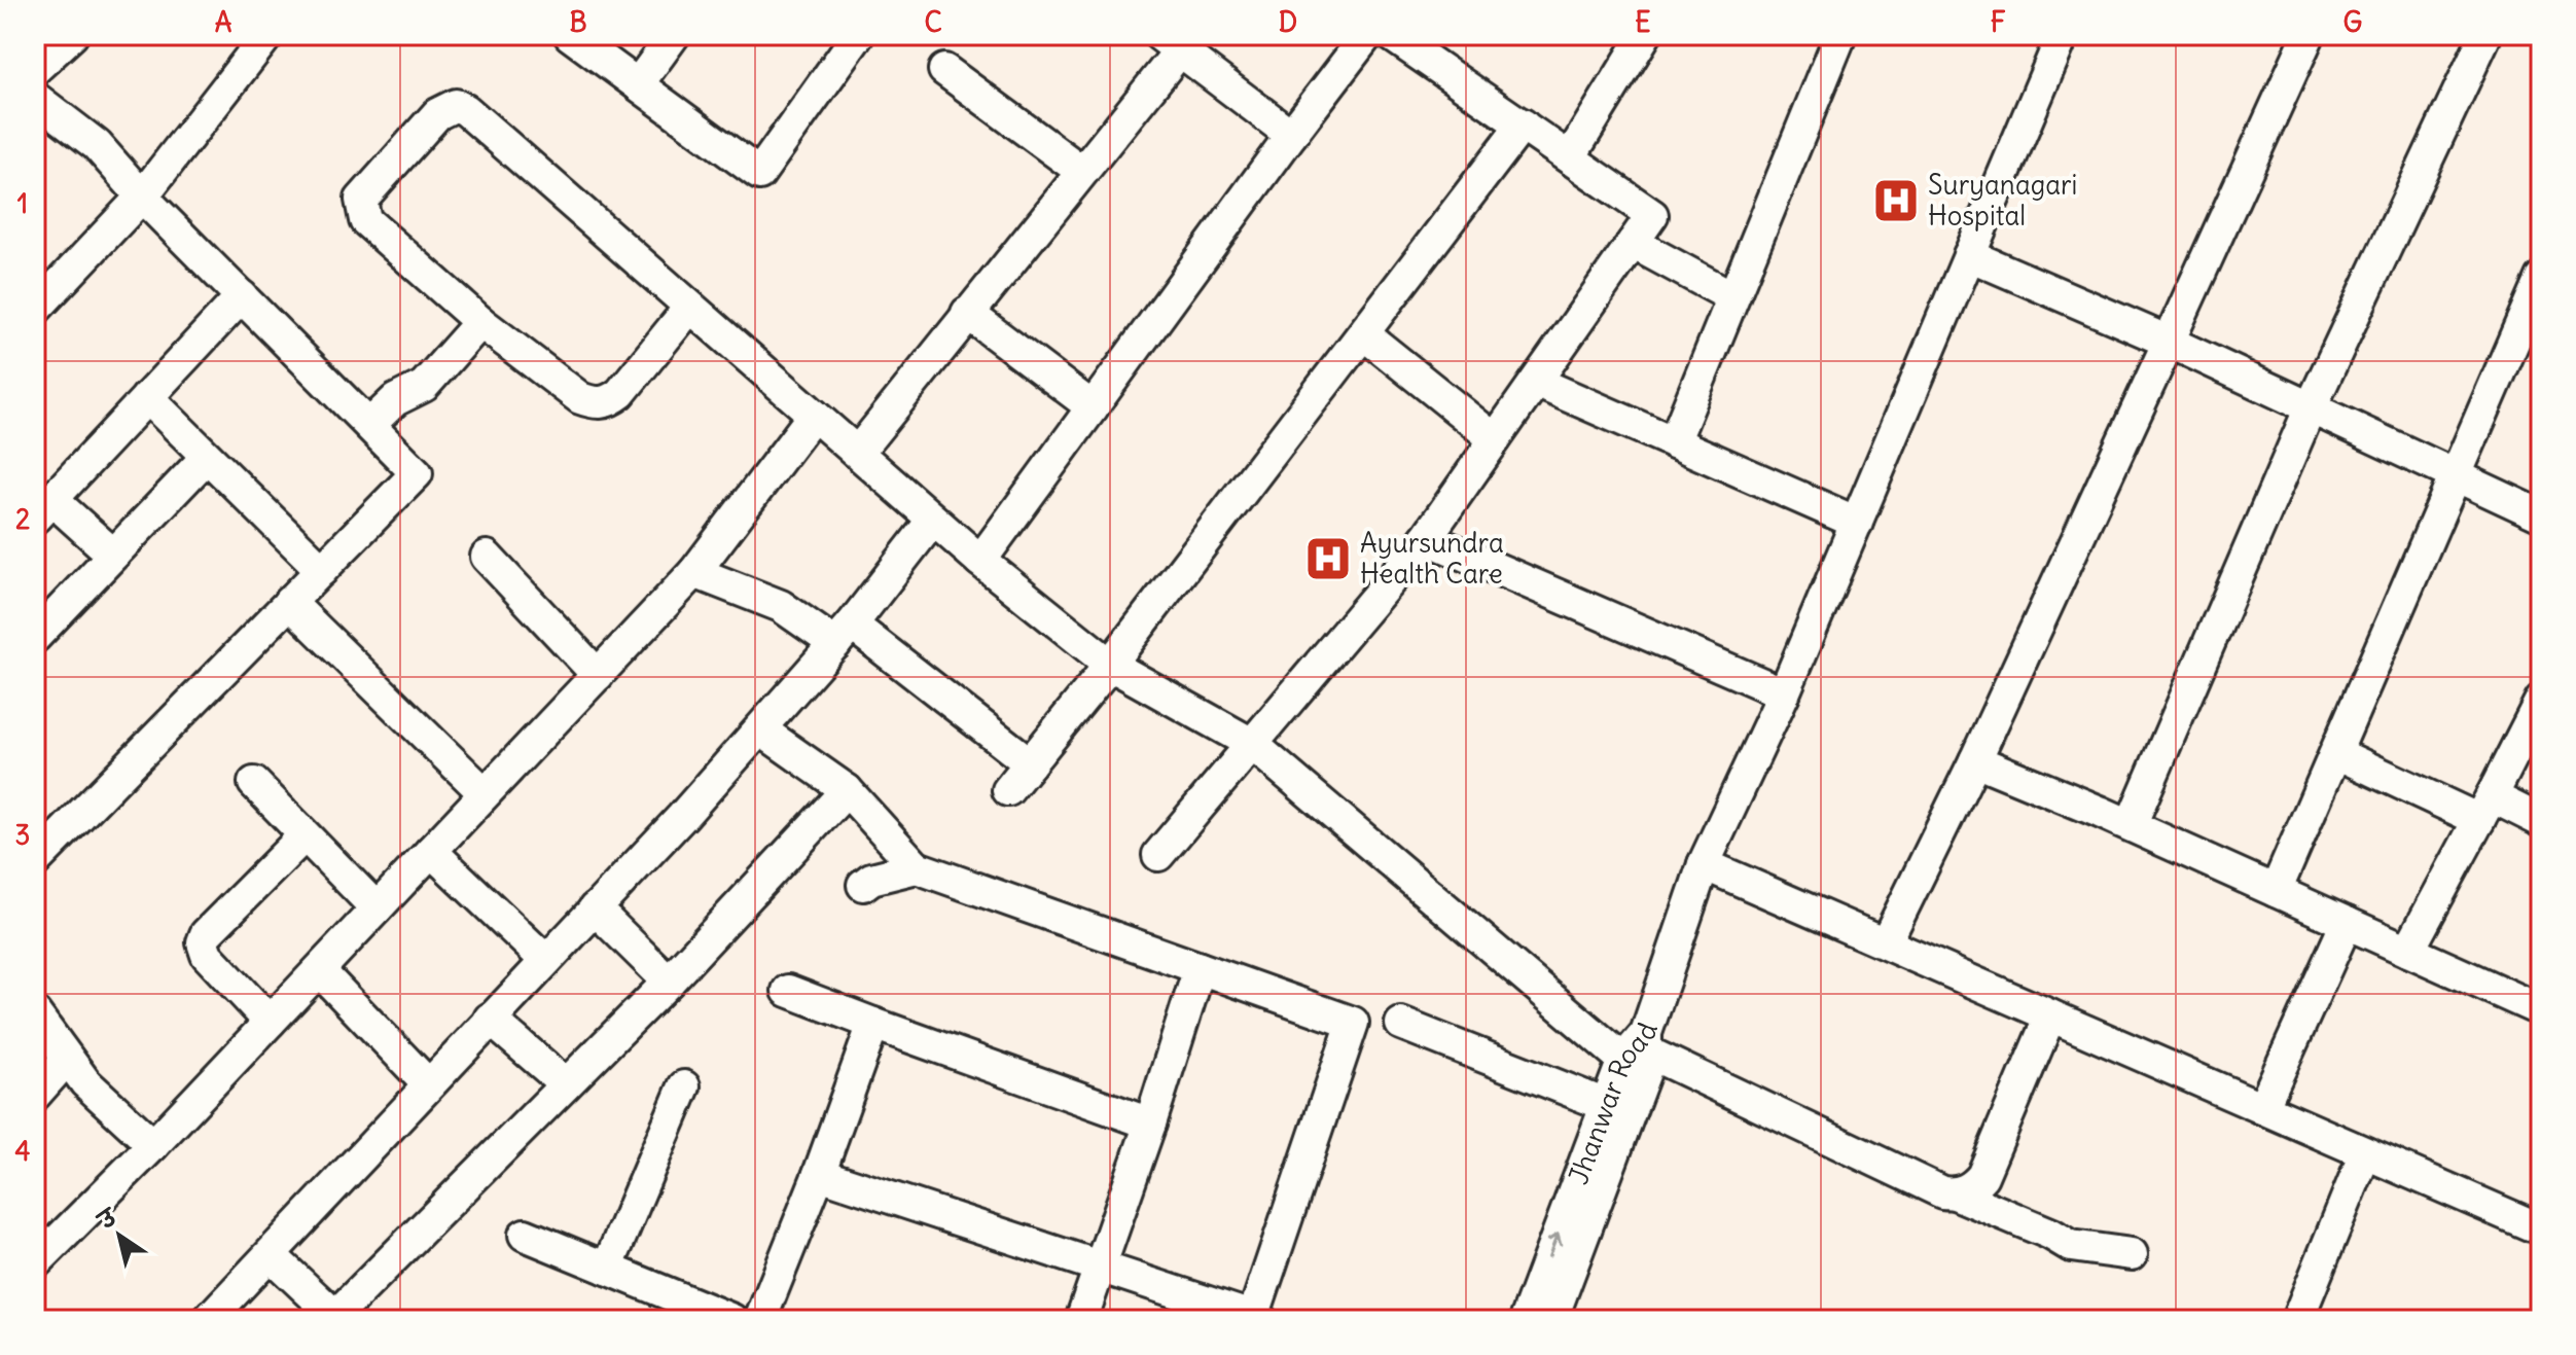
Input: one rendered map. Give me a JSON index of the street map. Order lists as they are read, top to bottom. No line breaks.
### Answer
{"streets":{"street":["Jhanwar Road"]},"places":{"hospital":["Suryanagari Hospital","Ayursundra Health Care"]},"north":"top left","grid":{"columns":["A","B","C","D","E","F","G"],"rows":["1","2","3","4"]}}
